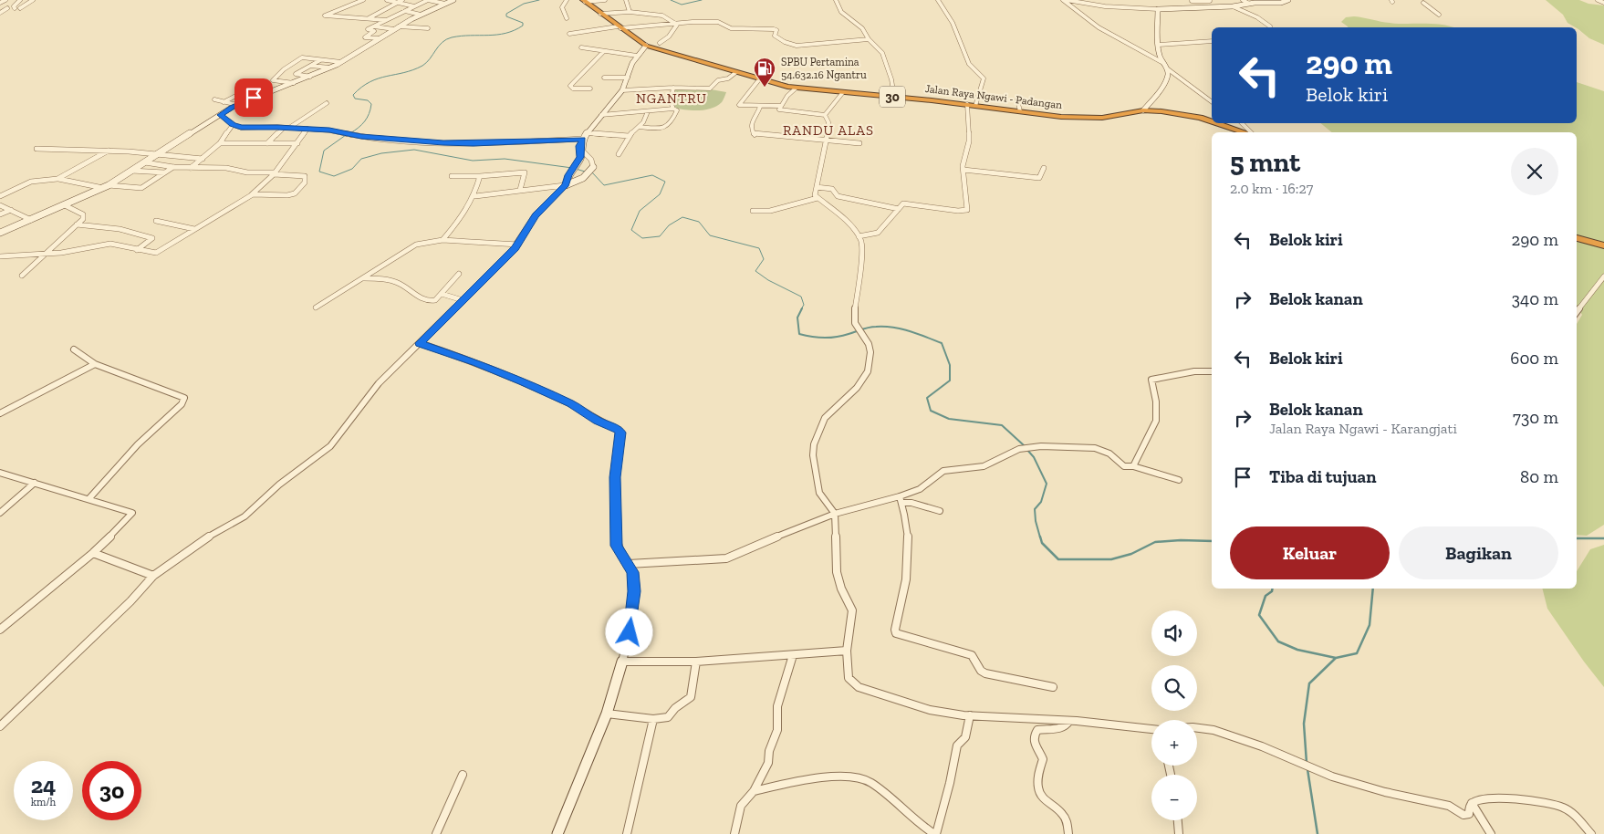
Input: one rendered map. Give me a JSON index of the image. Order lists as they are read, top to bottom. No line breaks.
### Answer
{"streets":{"highway":["30","Jalan Raya Ngawi - Padangan"]},"districts":["NGANTRU","RANDU ALAS"],"places":{"fuel station":["SPBU Pertamina 54.632.16 Ngantru"]},"page":{"turn":["290 m","Belok kiri"],"heading":["5 mnt","2.0 km · 16:27"],"list":[{"name":"Belok kiri","value":"290 m"},{"name":"Belok kanan","value":"340 m"},{"name":"Belok kiri","value":"600 m"},{"name":"Belok kanan","note":"Jalan Raya Ngawi - Karangjati","value":"730 m"},{"name":"Tiba di tujuan","value":"80 m"}],"buttons":["Keluar","Bagikan"],"map_buttons":["+","−"],"speed":"24 km/h","limit":"30"}}
